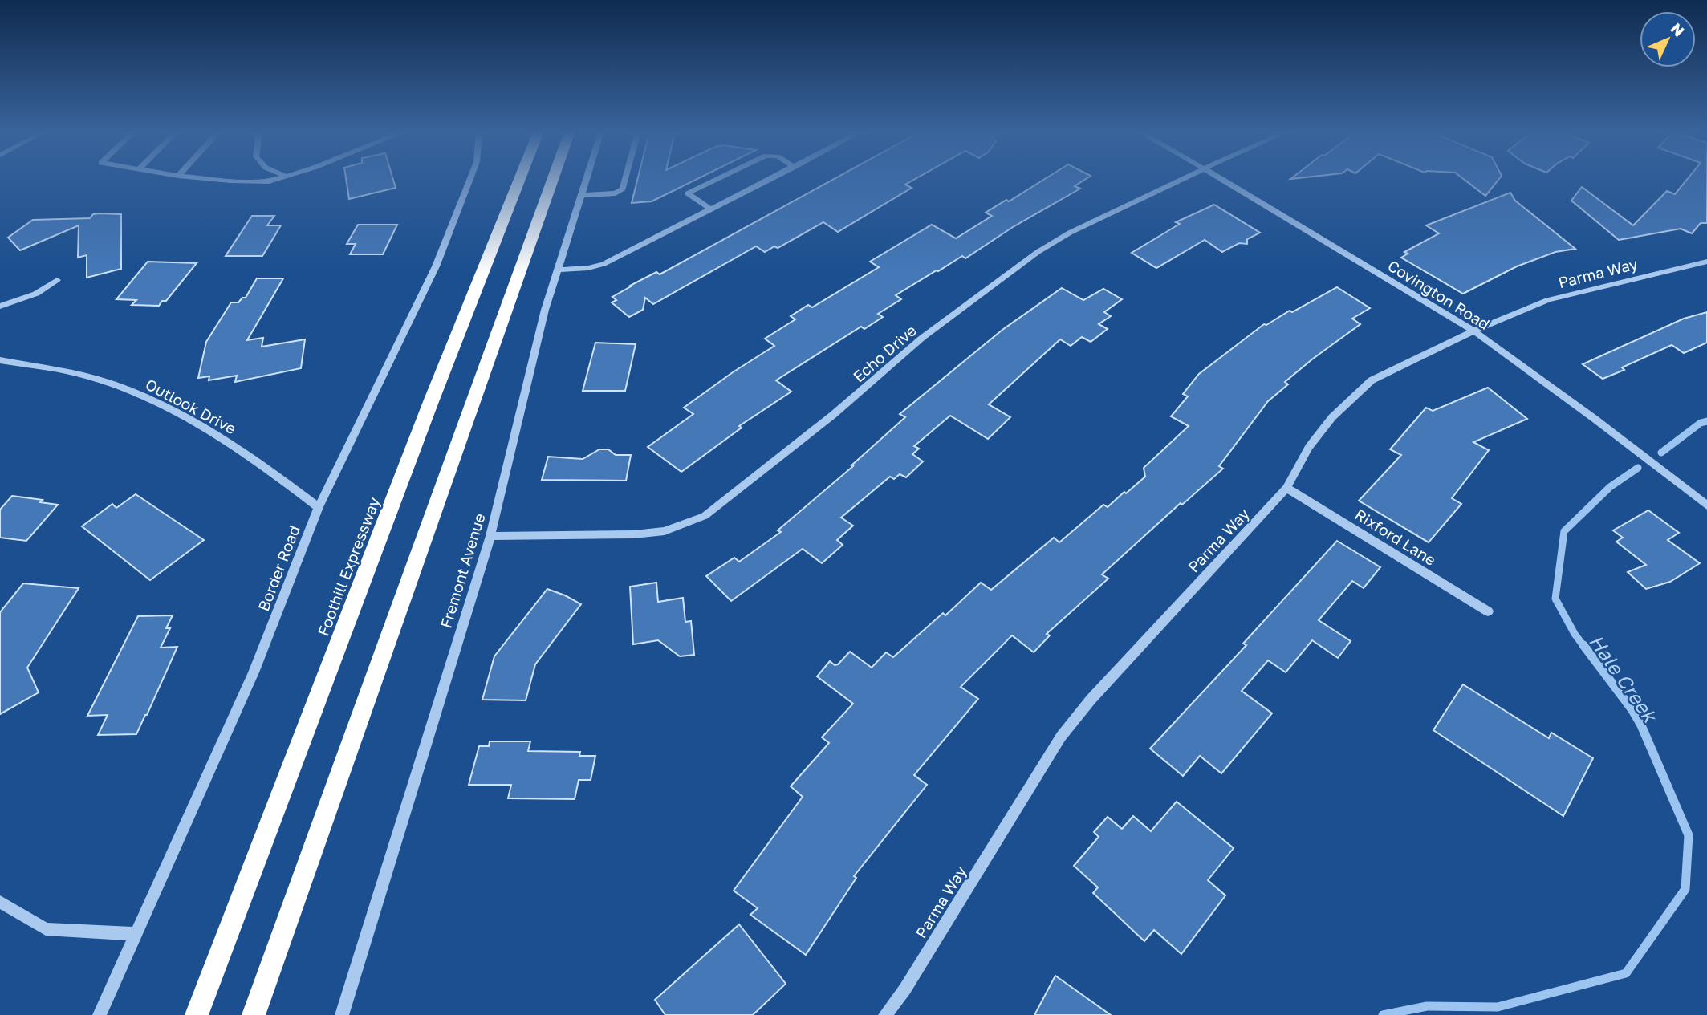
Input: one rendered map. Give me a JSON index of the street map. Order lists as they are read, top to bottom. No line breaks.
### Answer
{"streets":{"highway":["Foothill Expressway"],"street":["Parma Way","Covington Road","Echo Drive","Outlook Drive","Rixford Lane","Border Road","Fremont Avenue"]},"crossings":[["Parma Way","Covington Road"],["Parma Way","Rixford Lane"],["Echo Drive","Fremont Avenue"],["Outlook Drive","Border Road"]],"water":["Hale Creek"],"north":"top right"}
